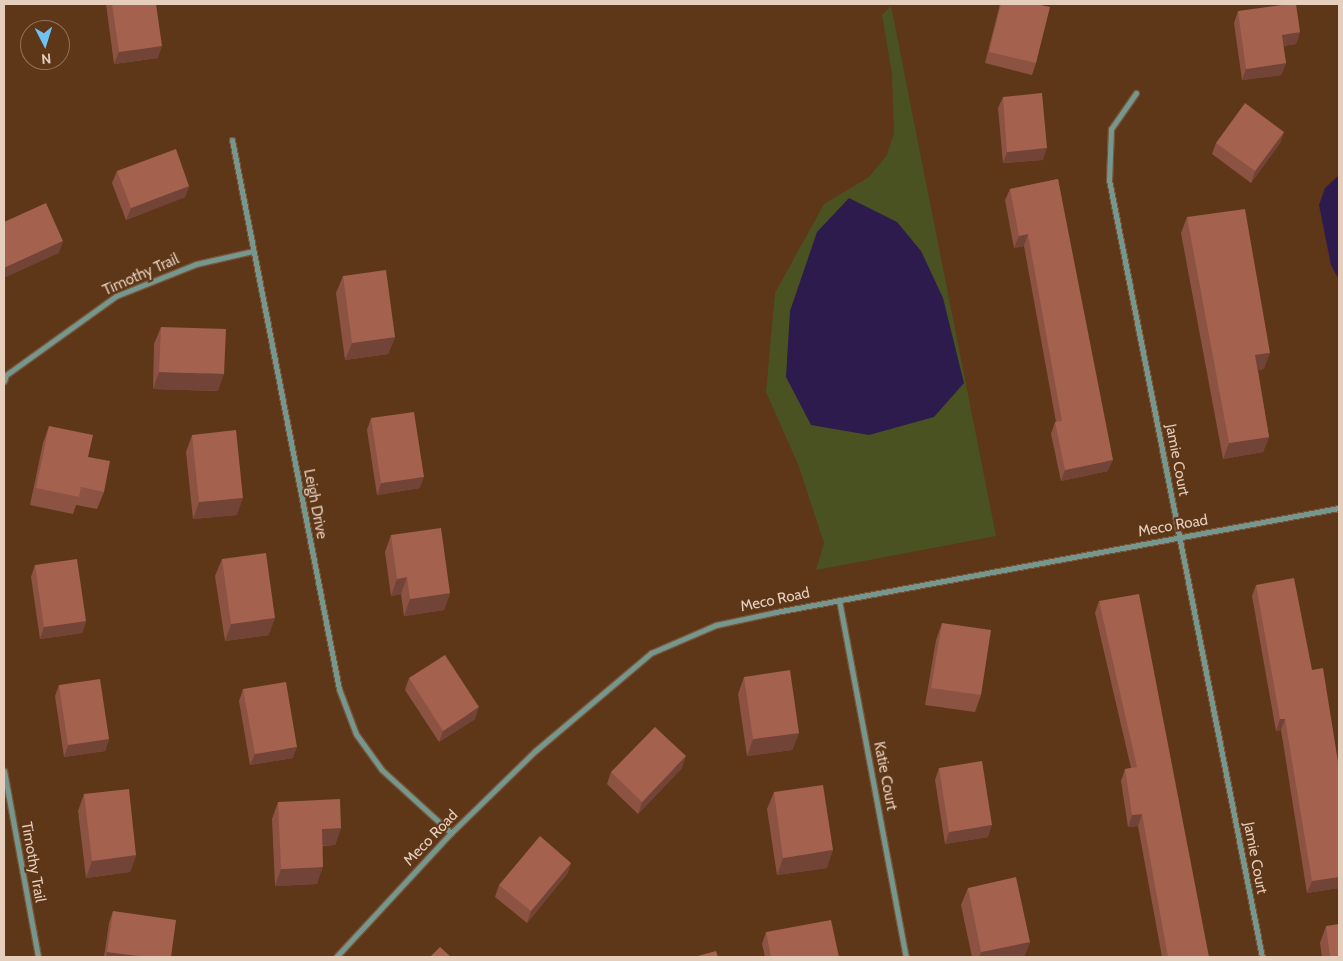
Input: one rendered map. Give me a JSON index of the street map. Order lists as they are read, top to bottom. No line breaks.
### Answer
{"streets":{"street":["Timothy Trail","Jamie Court","Leigh Drive","Meco Road","Katie Court"]},"crossings":[["Timothy Trail","Leigh Drive"],["Jamie Court","Meco Road"],["Leigh Drive","Meco Road"],["Meco Road","Katie Court"]],"north":"bottom"}
